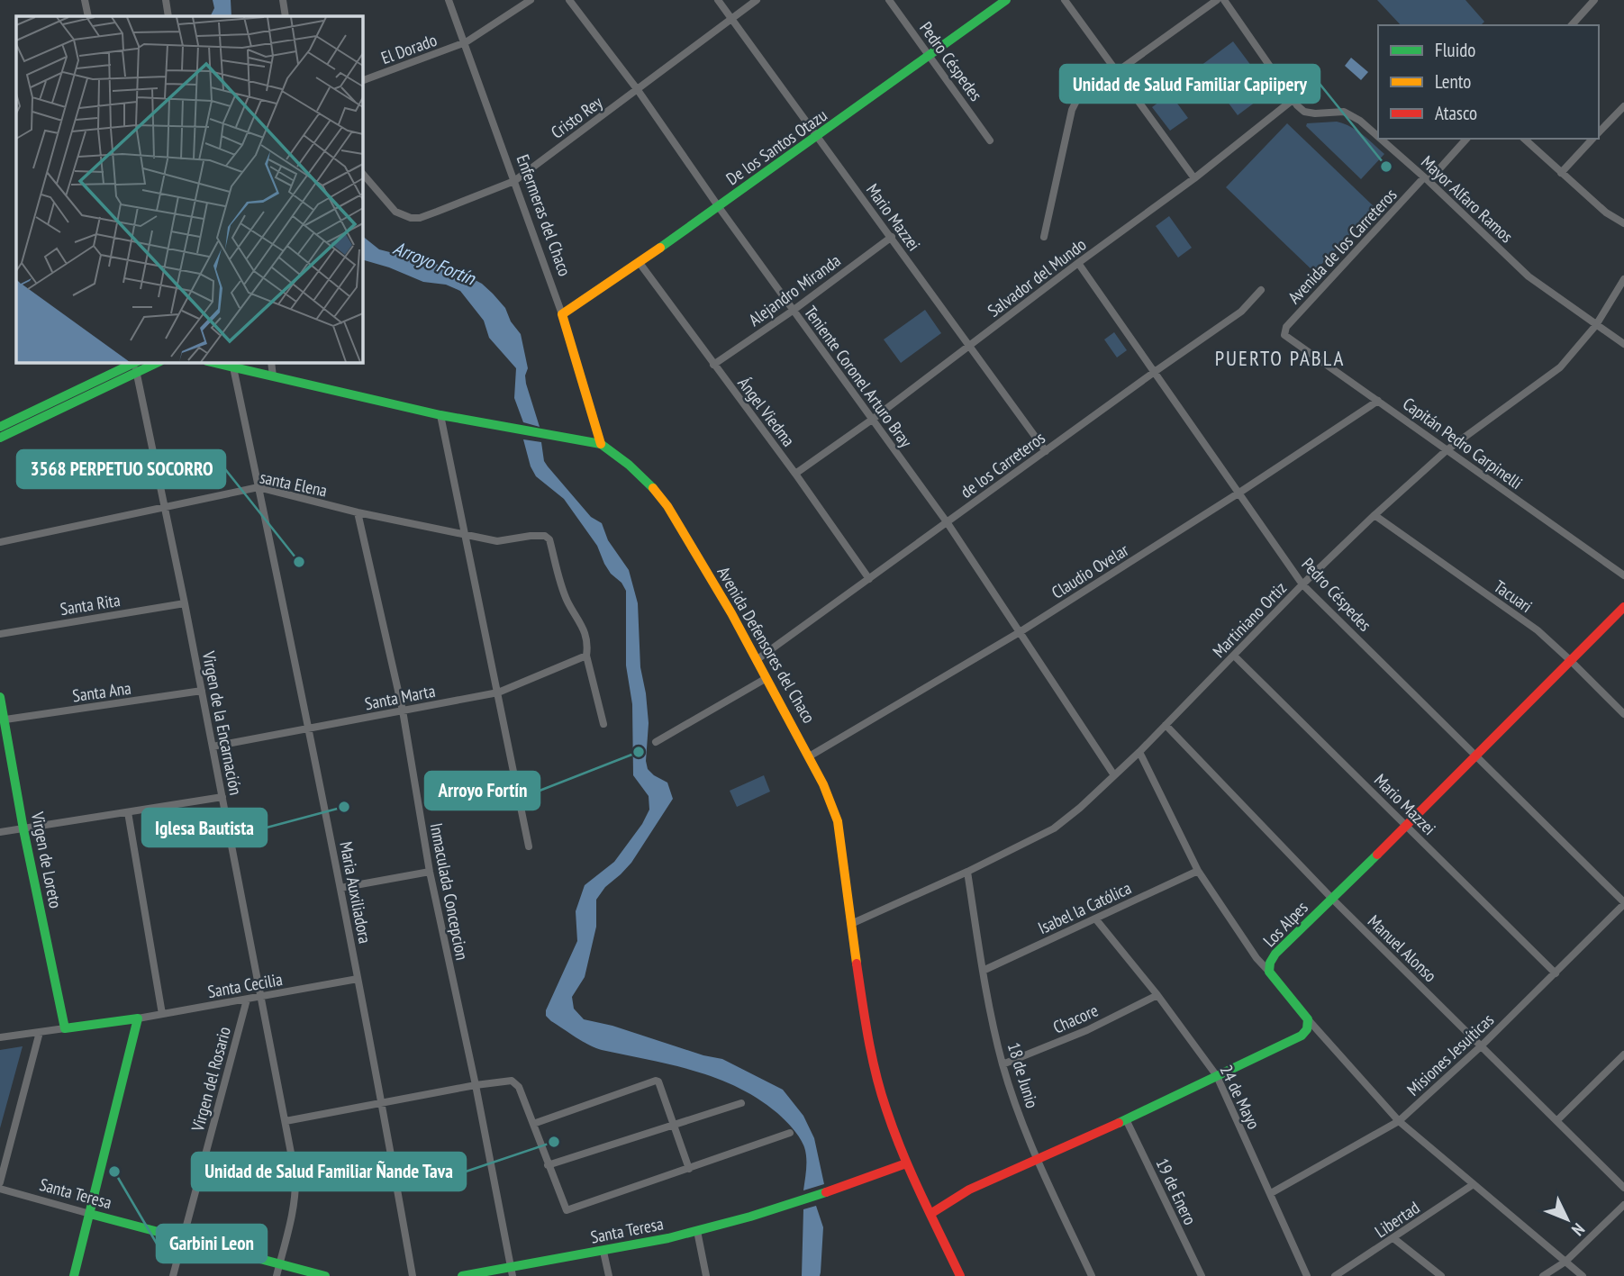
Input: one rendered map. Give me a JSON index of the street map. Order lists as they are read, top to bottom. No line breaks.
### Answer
{"streets":{"street":["El Dorado","Pedro Céspedes","Cristo Rey","De los Santos Otazu","Mayor Alfaro Ramos","Enfermeras del Chaco","Mario Mazzei","Avenida de los Carreteros","Salvador del Mundo","Alejandro Miranda","Teniente Coronel Arturo Bray","Ángel Viedma","Capitán Pedro Carpinelli","de los Carreteros","santa Elena","Claudio Ovelar","Tacuari","Santa Rita","Martiniano Ortiz","Avenida Defensores del Chaco","Santa Ana","Santa Marta","Virgen de la Encarnación","Virgen de Loreto","Inmaculada Concepcion","Maria Auxiliadora","Isabel la Católica","Los Alpes","Manuel Alonso","Santa Cecilia","Chacore","Misiones Jesuíticas","18 de Junio","Virgen del Rosario","24 de Mayo","19 de Enero","Santa Teresa","Libertad"]},"crossings":[["El Dorado","Enfermeras del Chaco"],["Pedro Céspedes","De los Santos Otazu"],["Pedro Céspedes","Salvador del Mundo"],["Pedro Céspedes","de los Carreteros"],["Pedro Céspedes","Claudio Ovelar"],["Pedro Céspedes","Martiniano Ortiz"],["Pedro Céspedes","Los Alpes"],["Pedro Céspedes","Misiones Jesuíticas"],["Cristo Rey","Enfermeras del Chaco"],["Cristo Rey","Mario Mazzei"],["Cristo Rey","Teniente Coronel Arturo Bray"],["De los Santos Otazu","Enfermeras del Chaco"],["De los Santos Otazu","Mario Mazzei"],["De los Santos Otazu","Teniente Coronel Arturo Bray"],["De los Santos Otazu","Ángel Viedma"],["Mayor Alfaro Ramos","Avenida de los Carreteros"],["Mayor Alfaro Ramos","Salvador del Mundo"],["Mayor Alfaro Ramos","Martiniano Ortiz"],["Enfermeras del Chaco","Avenida Defensores del Chaco"],["Mario Mazzei","Salvador del Mundo"],["Mario Mazzei","Alejandro Miranda"],["Mario Mazzei","de los Carreteros"],["Mario Mazzei","Martiniano Ortiz"],["Mario Mazzei","Los Alpes"],["Mario Mazzei","Misiones Jesuíticas"],["Avenida de los Carreteros","Capitán Pedro Carpinelli"],["Salvador del Mundo","Teniente Coronel Arturo Bray"],["Salvador del Mundo","Ángel Viedma"],["Alejandro Miranda","Teniente Coronel Arturo Bray"],["Alejandro Miranda","Ángel Viedma"],["Teniente Coronel Arturo Bray","de los Carreteros"],["Teniente Coronel Arturo Bray","Claudio Ovelar"],["Teniente Coronel Arturo Bray","Martiniano Ortiz"],["Ángel Viedma","de los Carreteros"],["Capitán Pedro Carpinelli","Claudio Ovelar"],["Capitán Pedro Carpinelli","Martiniano Ortiz"],["de los Carreteros","Avenida Defensores del Chaco"],["santa Elena","Santa Marta"],["santa Elena","Virgen de la Encarnación"],["santa Elena","Inmaculada Concepcion"],["santa Elena","Maria Auxiliadora"],["Claudio Ovelar","Avenida Defensores del Chaco"],["Tacuari","Martiniano Ortiz"],["Tacuari","Los Alpes"],["Santa Rita","Virgen de la Encarnación"],["Martiniano Ortiz","Avenida Defensores del Chaco"],["Martiniano Ortiz","Manuel Alonso"],["Martiniano Ortiz","18 de Junio"],["Avenida Defensores del Chaco","Maria Auxiliadora"],["Avenida Defensores del Chaco","Santa Teresa"],["Santa Ana","Virgen de la Encarnación"],["Santa Ana","Virgen de Loreto"],["Santa Marta","Virgen de la Encarnación"],["Santa Marta","Inmaculada Concepcion"],["Santa Marta","Maria Auxiliadora"],["Virgen de la Encarnación","Santa Cecilia"],["Virgen de la Encarnación","Santa Teresa"],["Inmaculada Concepcion","Santa Teresa"],["Maria Auxiliadora","Santa Cecilia"],["Isabel la Católica","18 de Junio"],["Isabel la Católica","24 de Mayo"],["Los Alpes","Manuel Alonso"],["Manuel Alonso","Misiones Jesuíticas"],["Santa Cecilia","Virgen del Rosario"],["Chacore","18 de Junio"],["Chacore","24 de Mayo"],["Misiones Jesuíticas","24 de Mayo"],["Virgen del Rosario","Santa Teresa"]],"districts":["PUERTO PABLA"],"water":["Arroyo Fortín"],"places":["Unidad de Salud Familiar Capiipery","3568 PERPETUO SOCORRO","Arroyo Fortín","Iglesa Bautista","Unidad de Salud Familiar Ñande Tava","Garbini Leon"],"legend":["Fluido","Lento","Atasco"],"north":"bottom right"}
